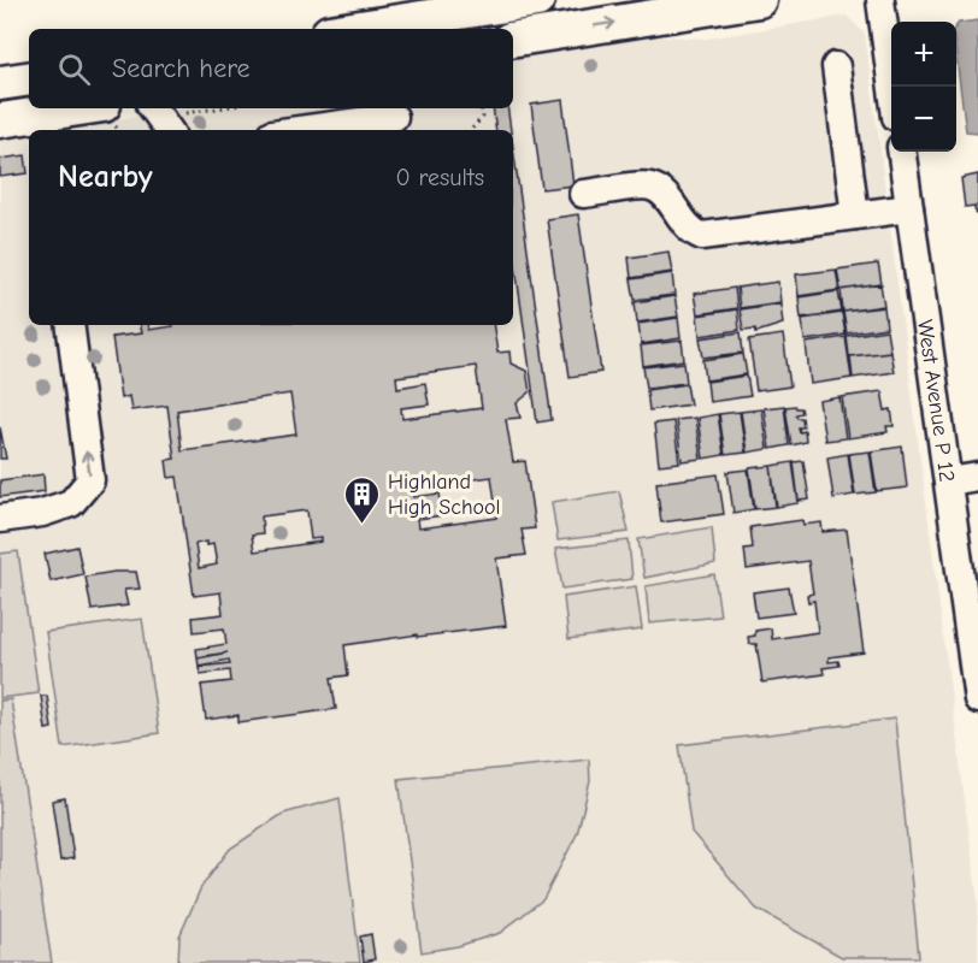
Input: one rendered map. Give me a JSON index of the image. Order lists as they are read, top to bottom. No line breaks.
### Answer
{"streets":{"street":["West Avenue P 12"]},"places":{"building":["Highland High School"]},"page":{"map_buttons":["+","−"],"search":"Search here","heading":["Nearby","0 results"]}}
